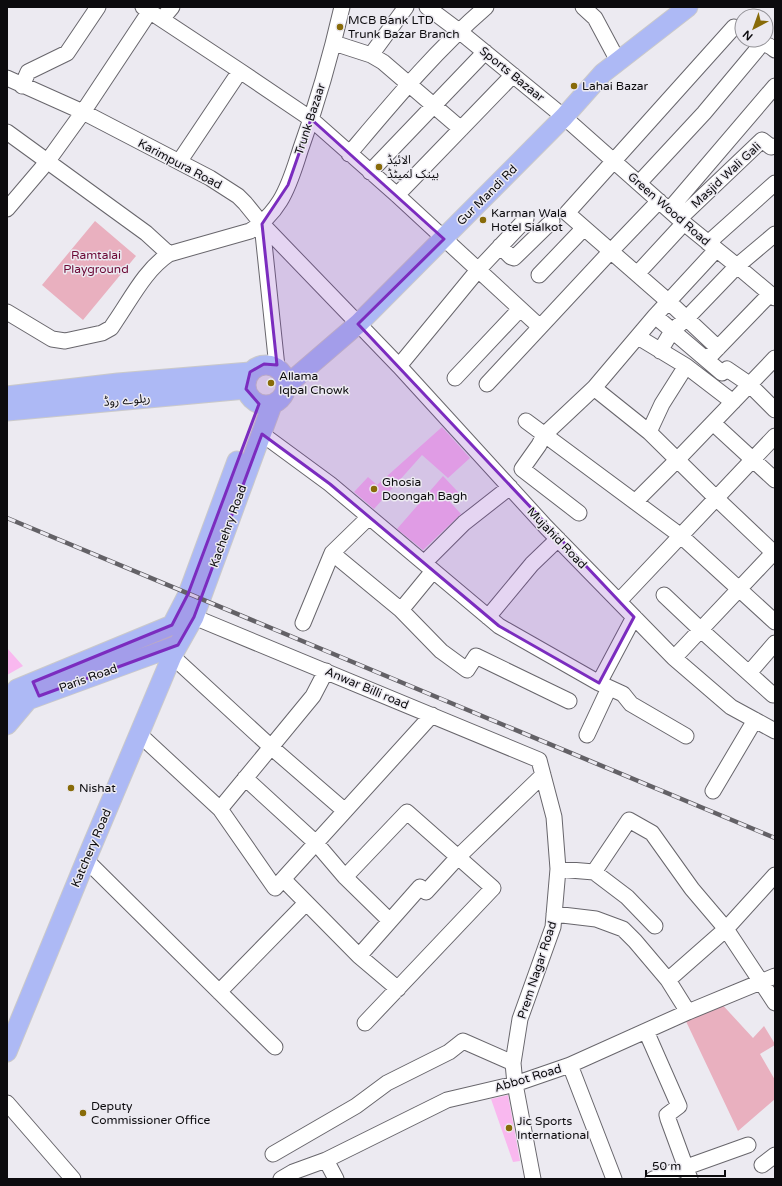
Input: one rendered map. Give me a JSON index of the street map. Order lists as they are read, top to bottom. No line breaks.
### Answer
{"streets":{"main road":["Gur Mandi Rd","ریلوے روڈ","Kachehry Road","Paris Road","Katchery Road"],"street":["Sports Bazaar","Trunk Bazaar","Karimpura Road","Masjid Wali Gali","Green Wood Road","Mujahid Road","Anwar Billi road","Prem Nagar Road","Abbot Road"]},"crossings":[["Sports Bazaar","Gur Mandi Rd"],["Sports Bazaar","Green Wood Road"],["Trunk Bazaar","Karimpura Road"],["Karimpura Road","Gur Mandi Rd"],["Karimpura Road","Mujahid Road"],["Masjid Wali Gali","Green Wood Road"],["Gur Mandi Rd","Green Wood Road"],["Gur Mandi Rd","ریلوے روڈ"],["Gur Mandi Rd","Kachehry Road"],["Gur Mandi Rd","Mujahid Road"],["ریلوے روڈ","Kachehry Road"],["Kachehry Road","Paris Road"],["Kachehry Road","Anwar Billi road"],["Kachehry Road","Katchery Road"],["Paris Road","Katchery Road"],["Anwar Billi road","Prem Nagar Road"],["Prem Nagar Road","Abbot Road"]],"parks":["Ramtalai Playground"],"places":["MCB Bank LTD Trunk Bazar Branch","Lahai Bazar","الائیڈ بینک لمیٹڈ","Karman Wala Hotel Sialkot","Allama Iqbal Chowk","Ghosia Doongah Bagh","Nishat","Deputy Commissioner Office","Jic Sports International"],"scale_bar":"50 m","north":"bottom left"}
